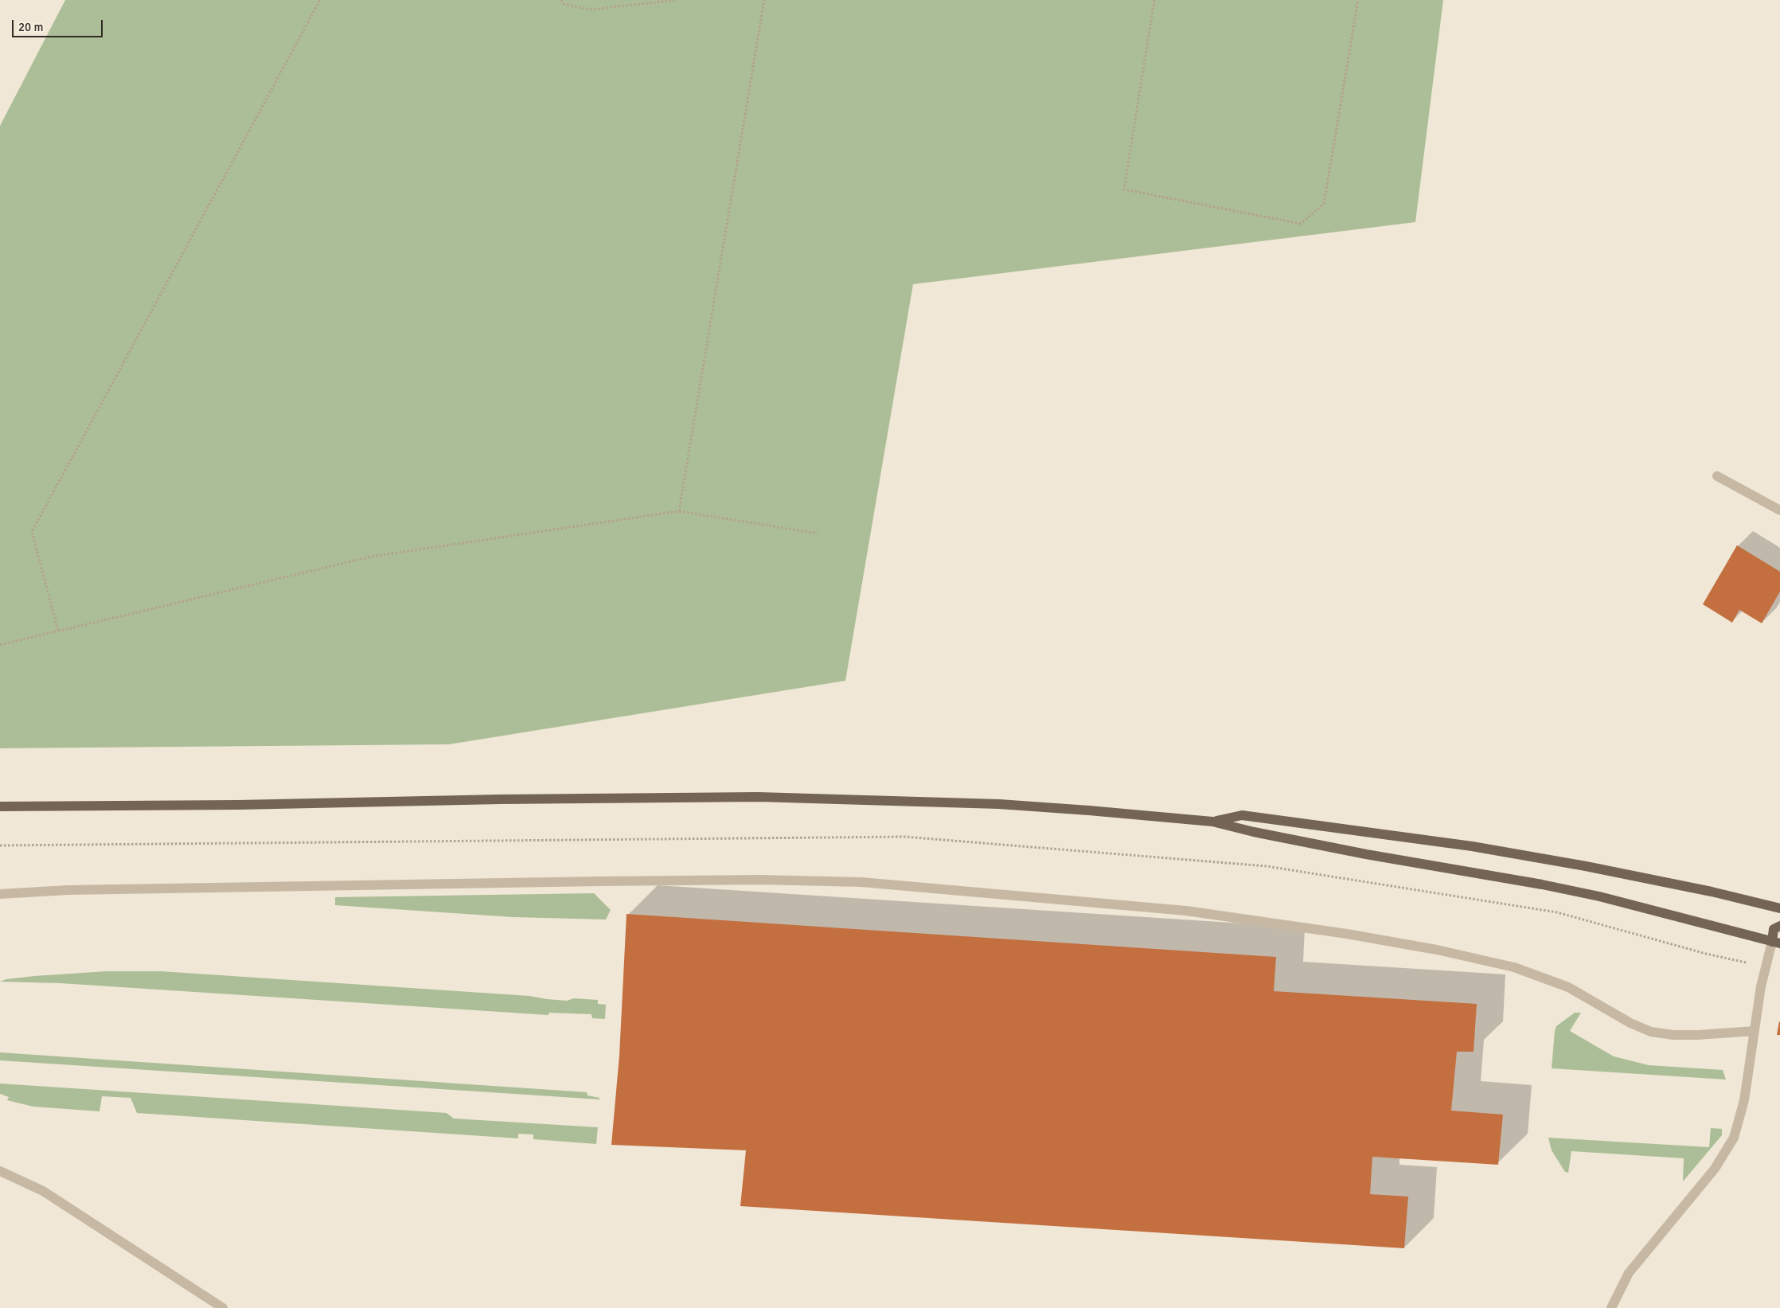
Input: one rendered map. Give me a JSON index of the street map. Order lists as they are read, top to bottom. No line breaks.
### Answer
{"scale_bar":"20 m"}
